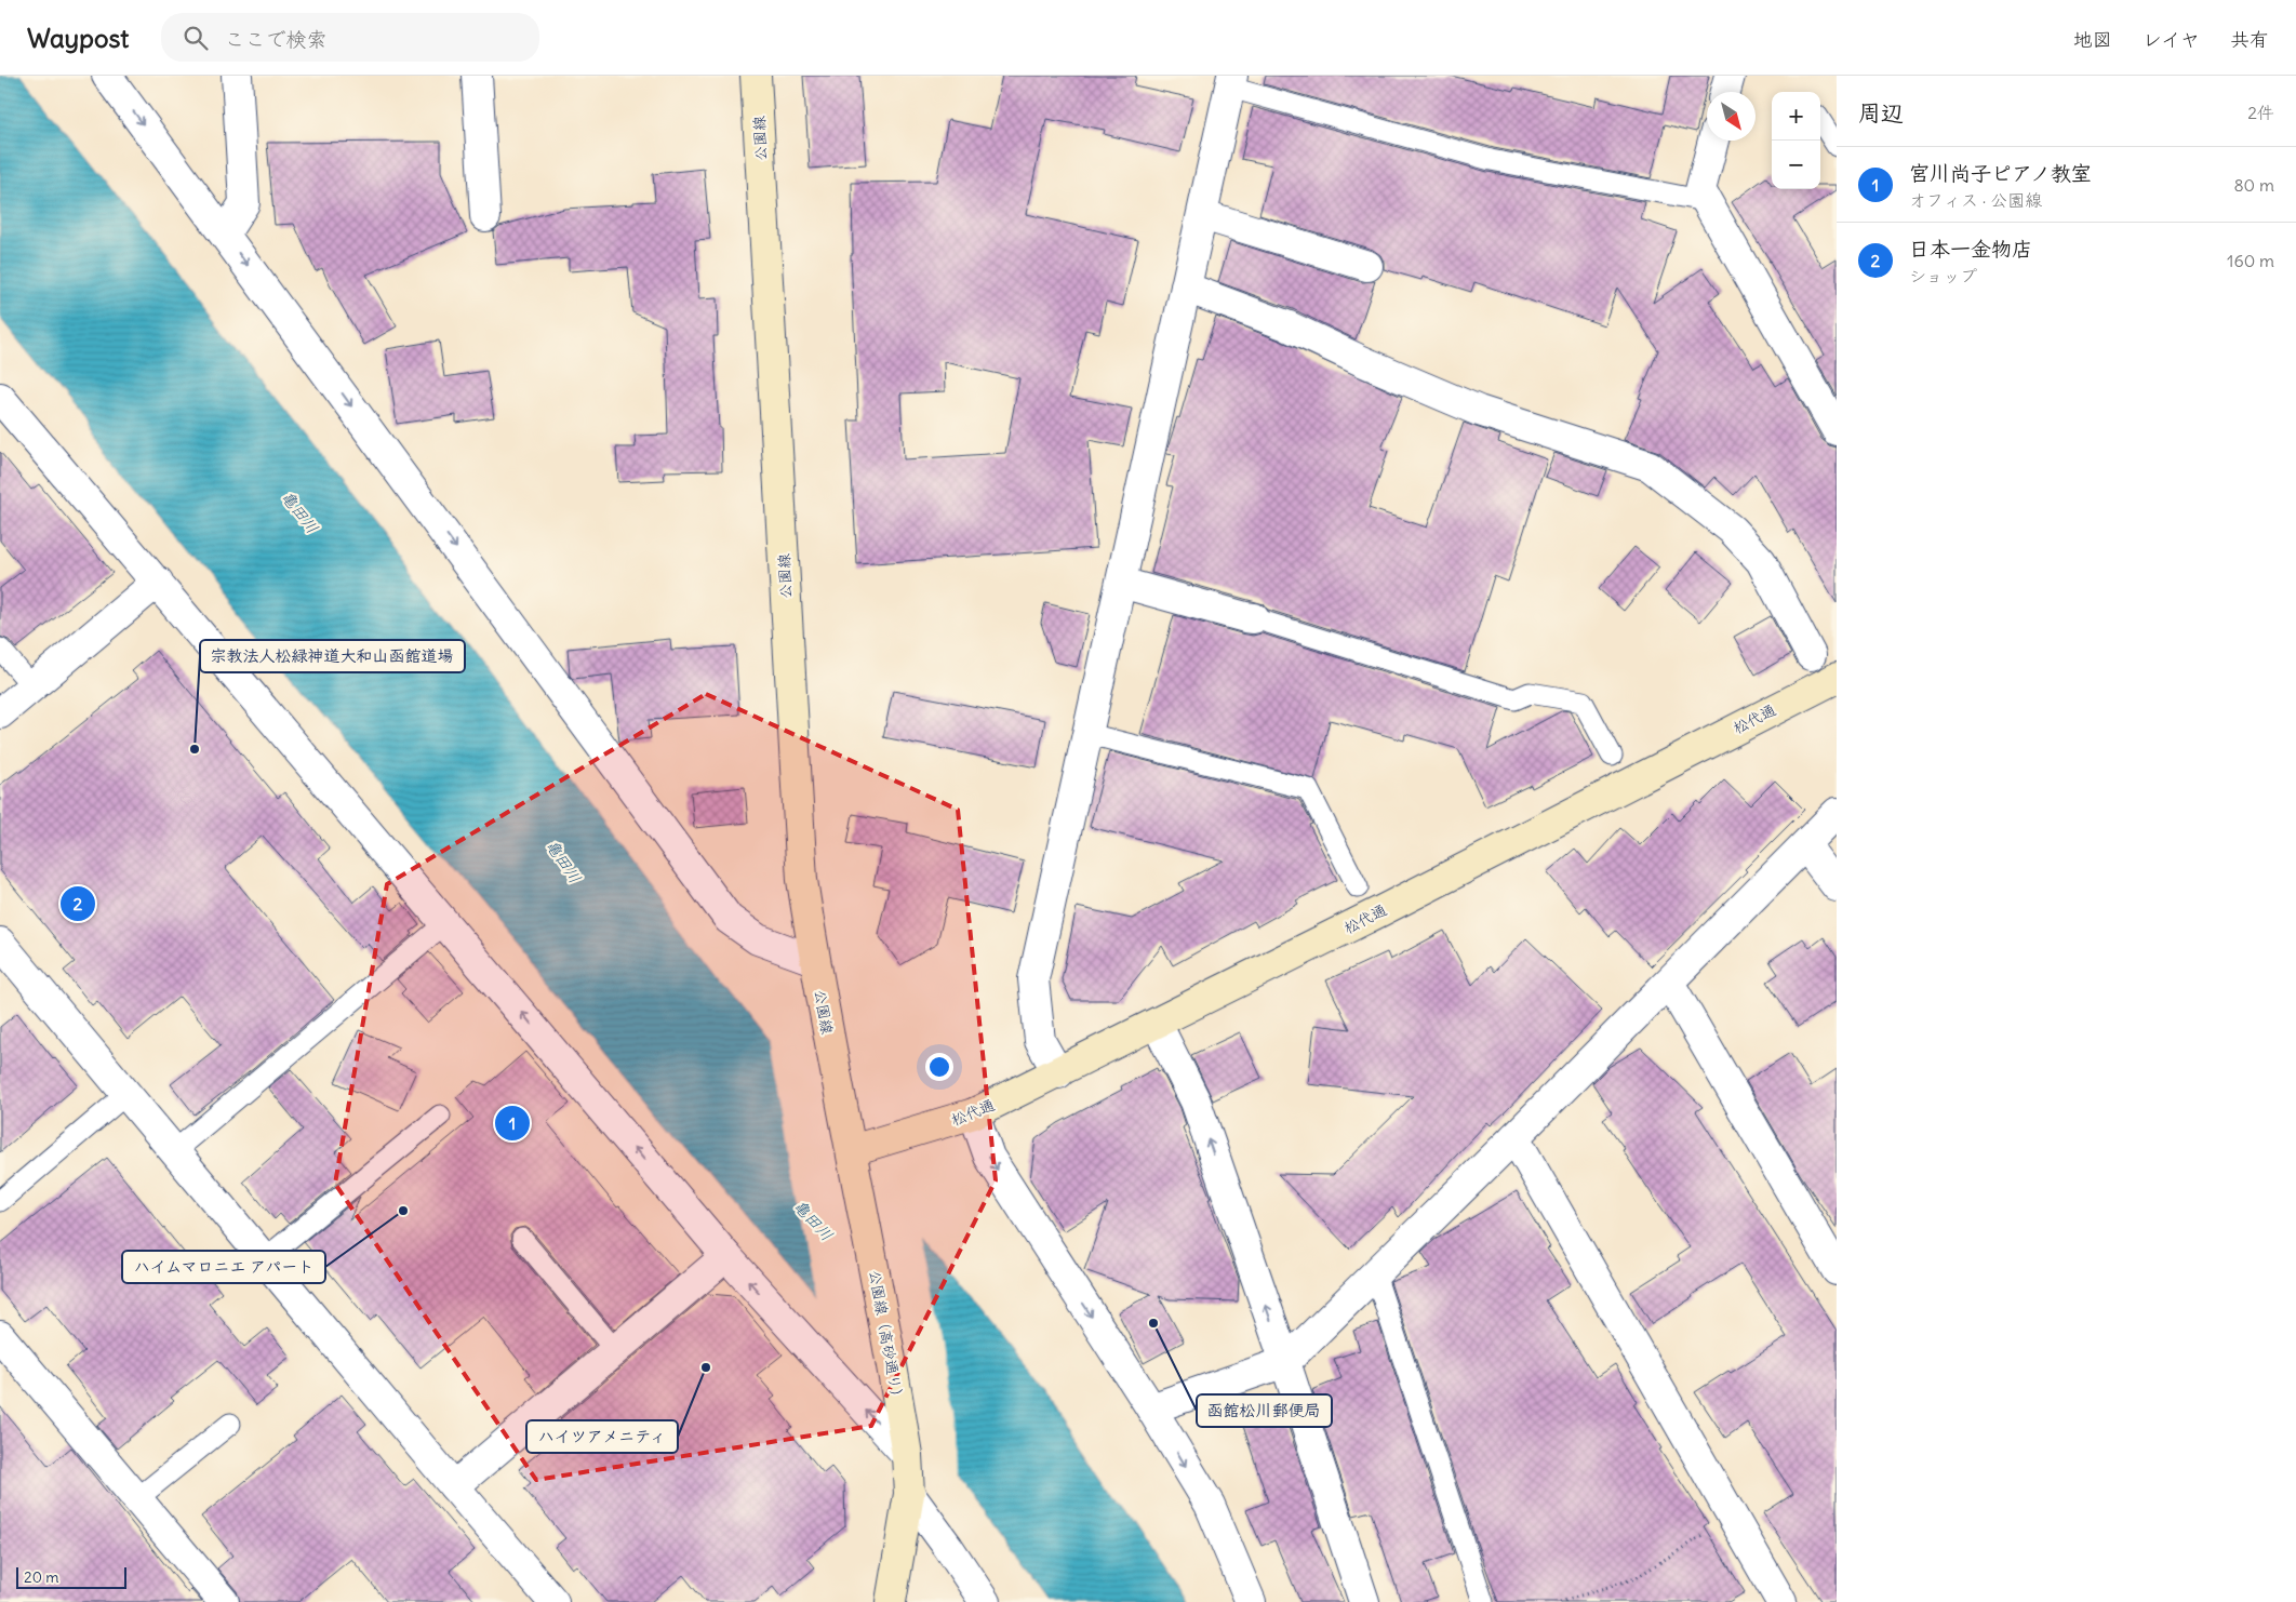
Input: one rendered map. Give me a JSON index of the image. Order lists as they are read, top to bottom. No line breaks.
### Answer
{"streets":{"street":["公園線","松代通","公園線（高砂通り）"]},"crossings":[["公園線","公園線（高砂通り）"],["松代通","公園線（高砂通り）"]],"water":["亀田川"],"places":["宗教法人松緑神道大和山函館道場","ハイムマロニエ アパート","函館松川郵便局","ハイツアメニティ"],"scale_bar":"20 m","north":"bottom right","page":{"header":"Waypost","search":"ここで検索","nav":["地図","レイヤ","共有"],"heading":["周辺","2件"],"map_buttons":["+","−"],"list":[{"mark":"1","name":"宮川尚子ピアノ教室","note":"オフィス · 公園線","value":"80 m"},{"mark":"2","name":"日本一金物店","note":"ショップ","value":"160 m"}],"pins":["2","1"],"scale":"20 m"}}
